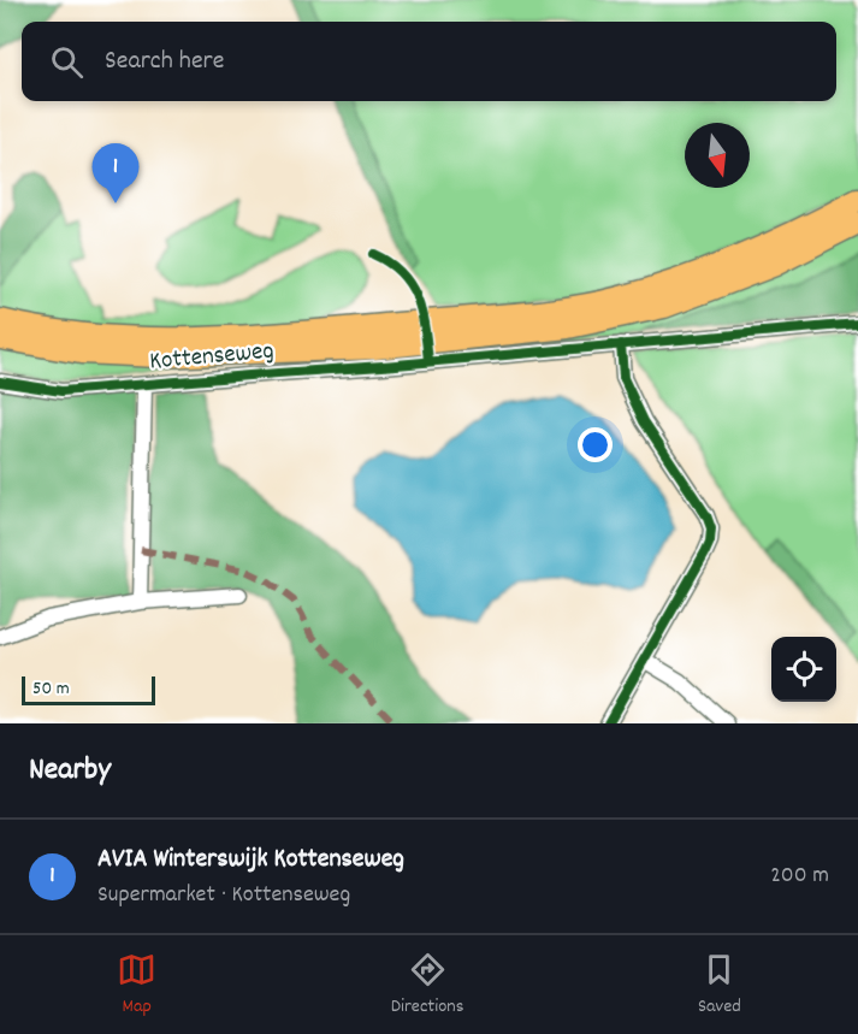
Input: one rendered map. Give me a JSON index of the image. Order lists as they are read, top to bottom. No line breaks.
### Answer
{"streets":{"main road":["Kottenseweg"]},"scale_bar":"50 m","north":"bottom","page":{"search":"Search here","pins":"1","scale":"50 m","heading":"Nearby","list":[{"mark":"1","name":"AVIA Winterswijk Kottenseweg","note":"Supermarket · Kottenseweg","value":"200 m"}],"nav":["Map","Directions","Saved"]}}
